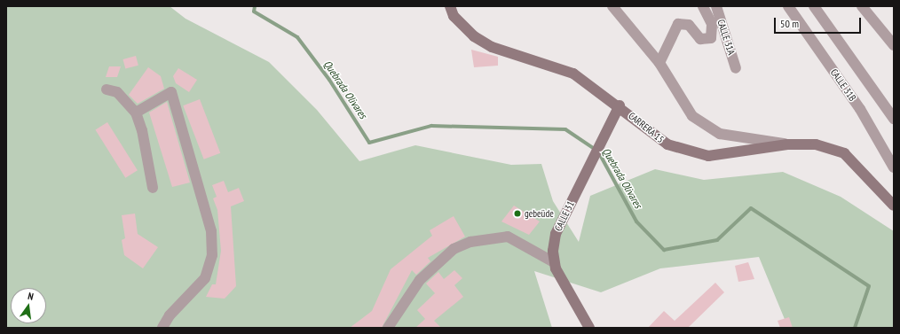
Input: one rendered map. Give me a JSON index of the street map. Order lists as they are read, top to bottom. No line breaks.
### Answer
{"streets":{"main road":["CARRERA 15","CALLE 31"],"street":["CALLE 31A","CALLE 31B"]},"crossings":[["CARRERA 15","CALLE 31"]],"water":["Quebrada Olivares"],"places":["gebeüde"],"scale_bar":"50 m","north":"top"}
